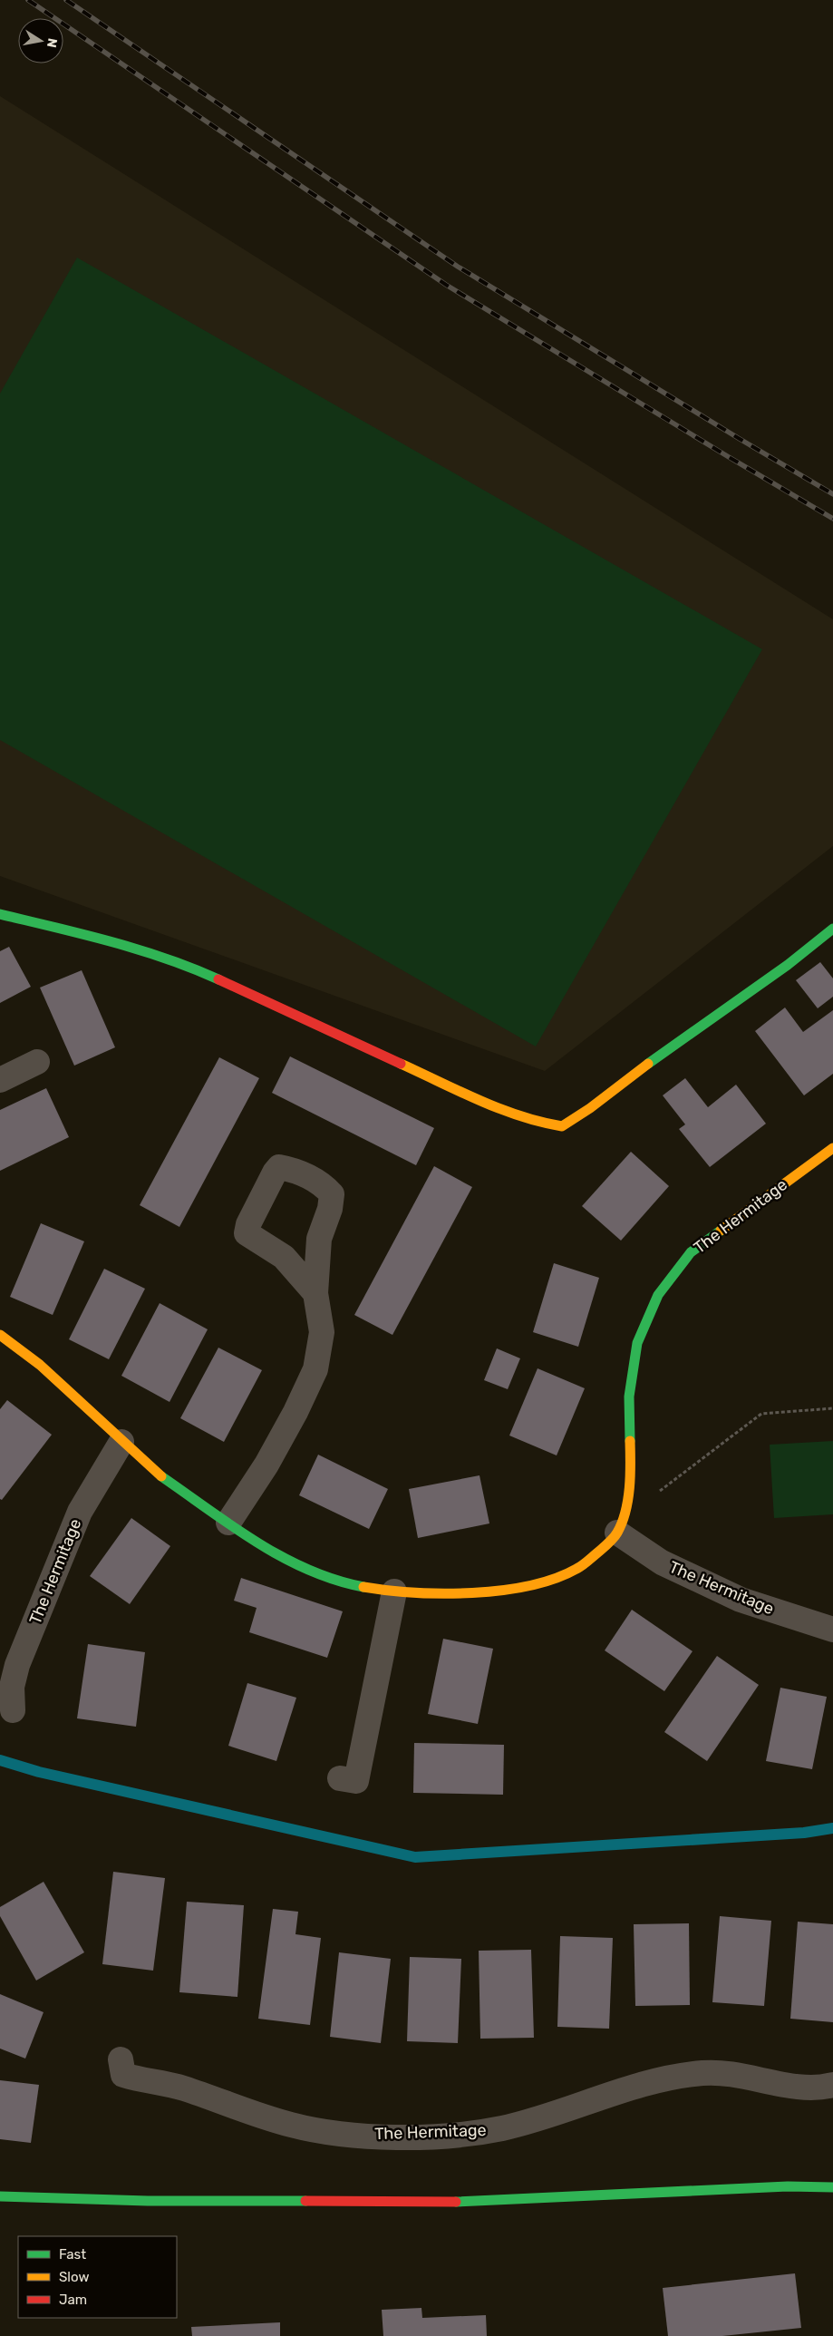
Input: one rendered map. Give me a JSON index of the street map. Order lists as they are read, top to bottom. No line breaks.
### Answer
{"streets":{"street":["The Hermitage"]},"legend":["Fast","Slow","Jam"],"north":"right"}
